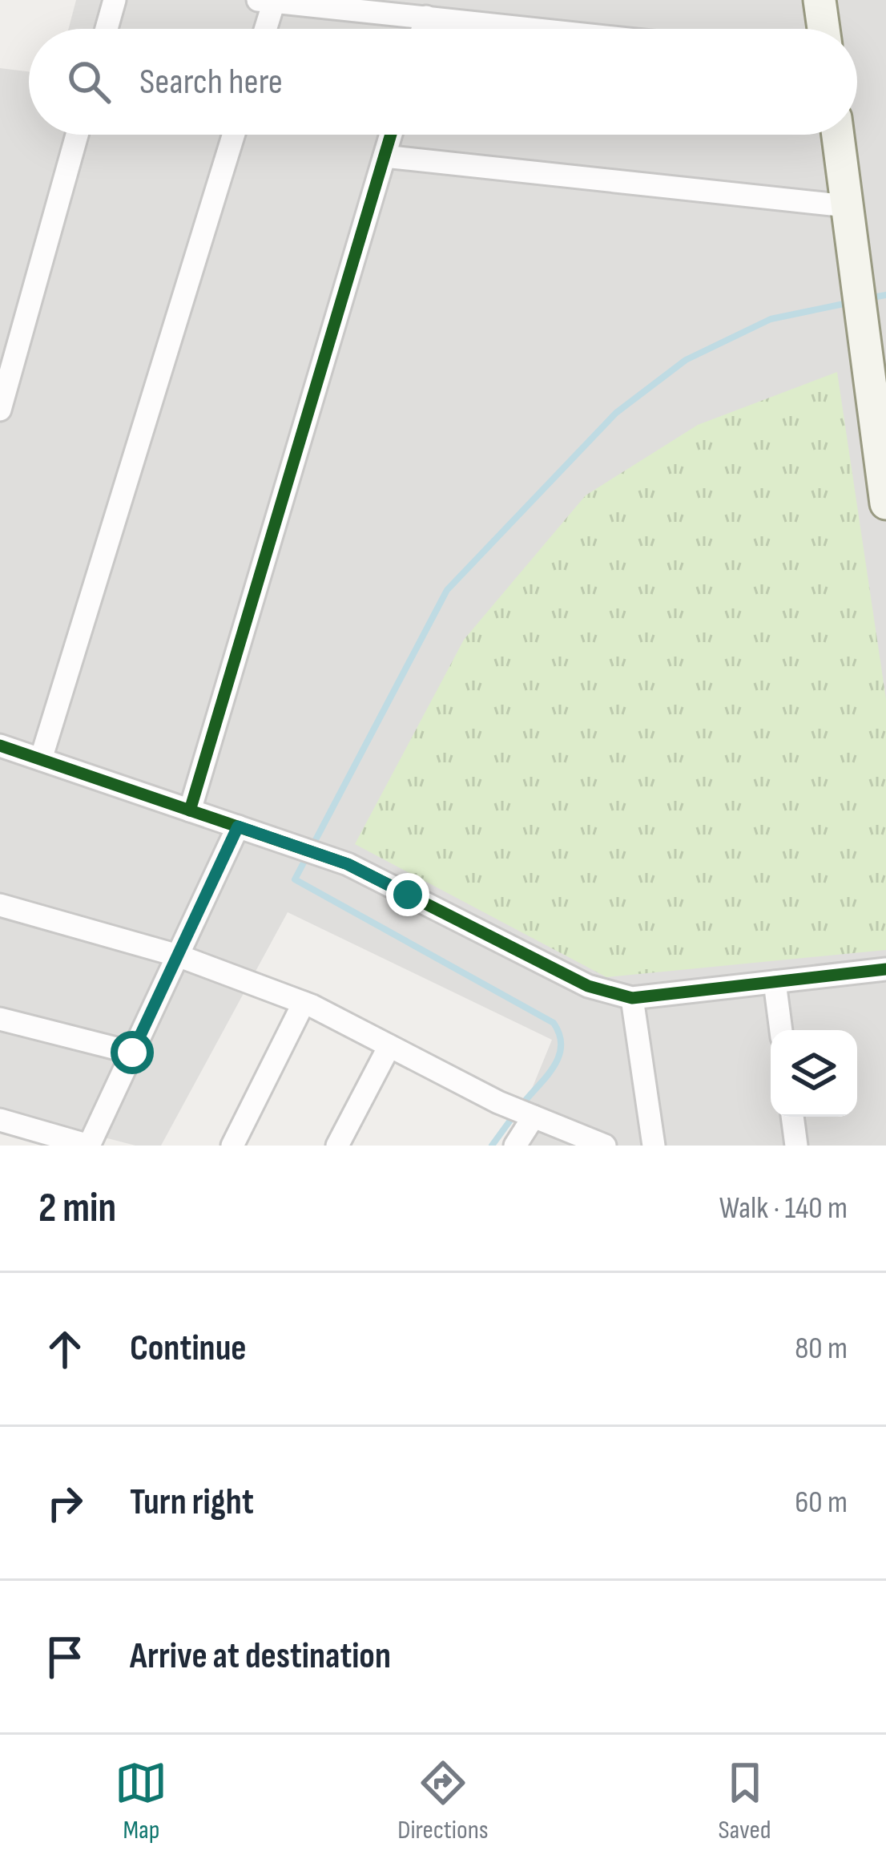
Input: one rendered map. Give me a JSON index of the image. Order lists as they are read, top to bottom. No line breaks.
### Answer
{"page":{"search":"Search here","heading":["2 min","Walk · 140 m"],"list":[["Continue","80 m"],["Turn right","60 m"],"Arrive at destination"],"nav":["Map","Directions","Saved"]}}
